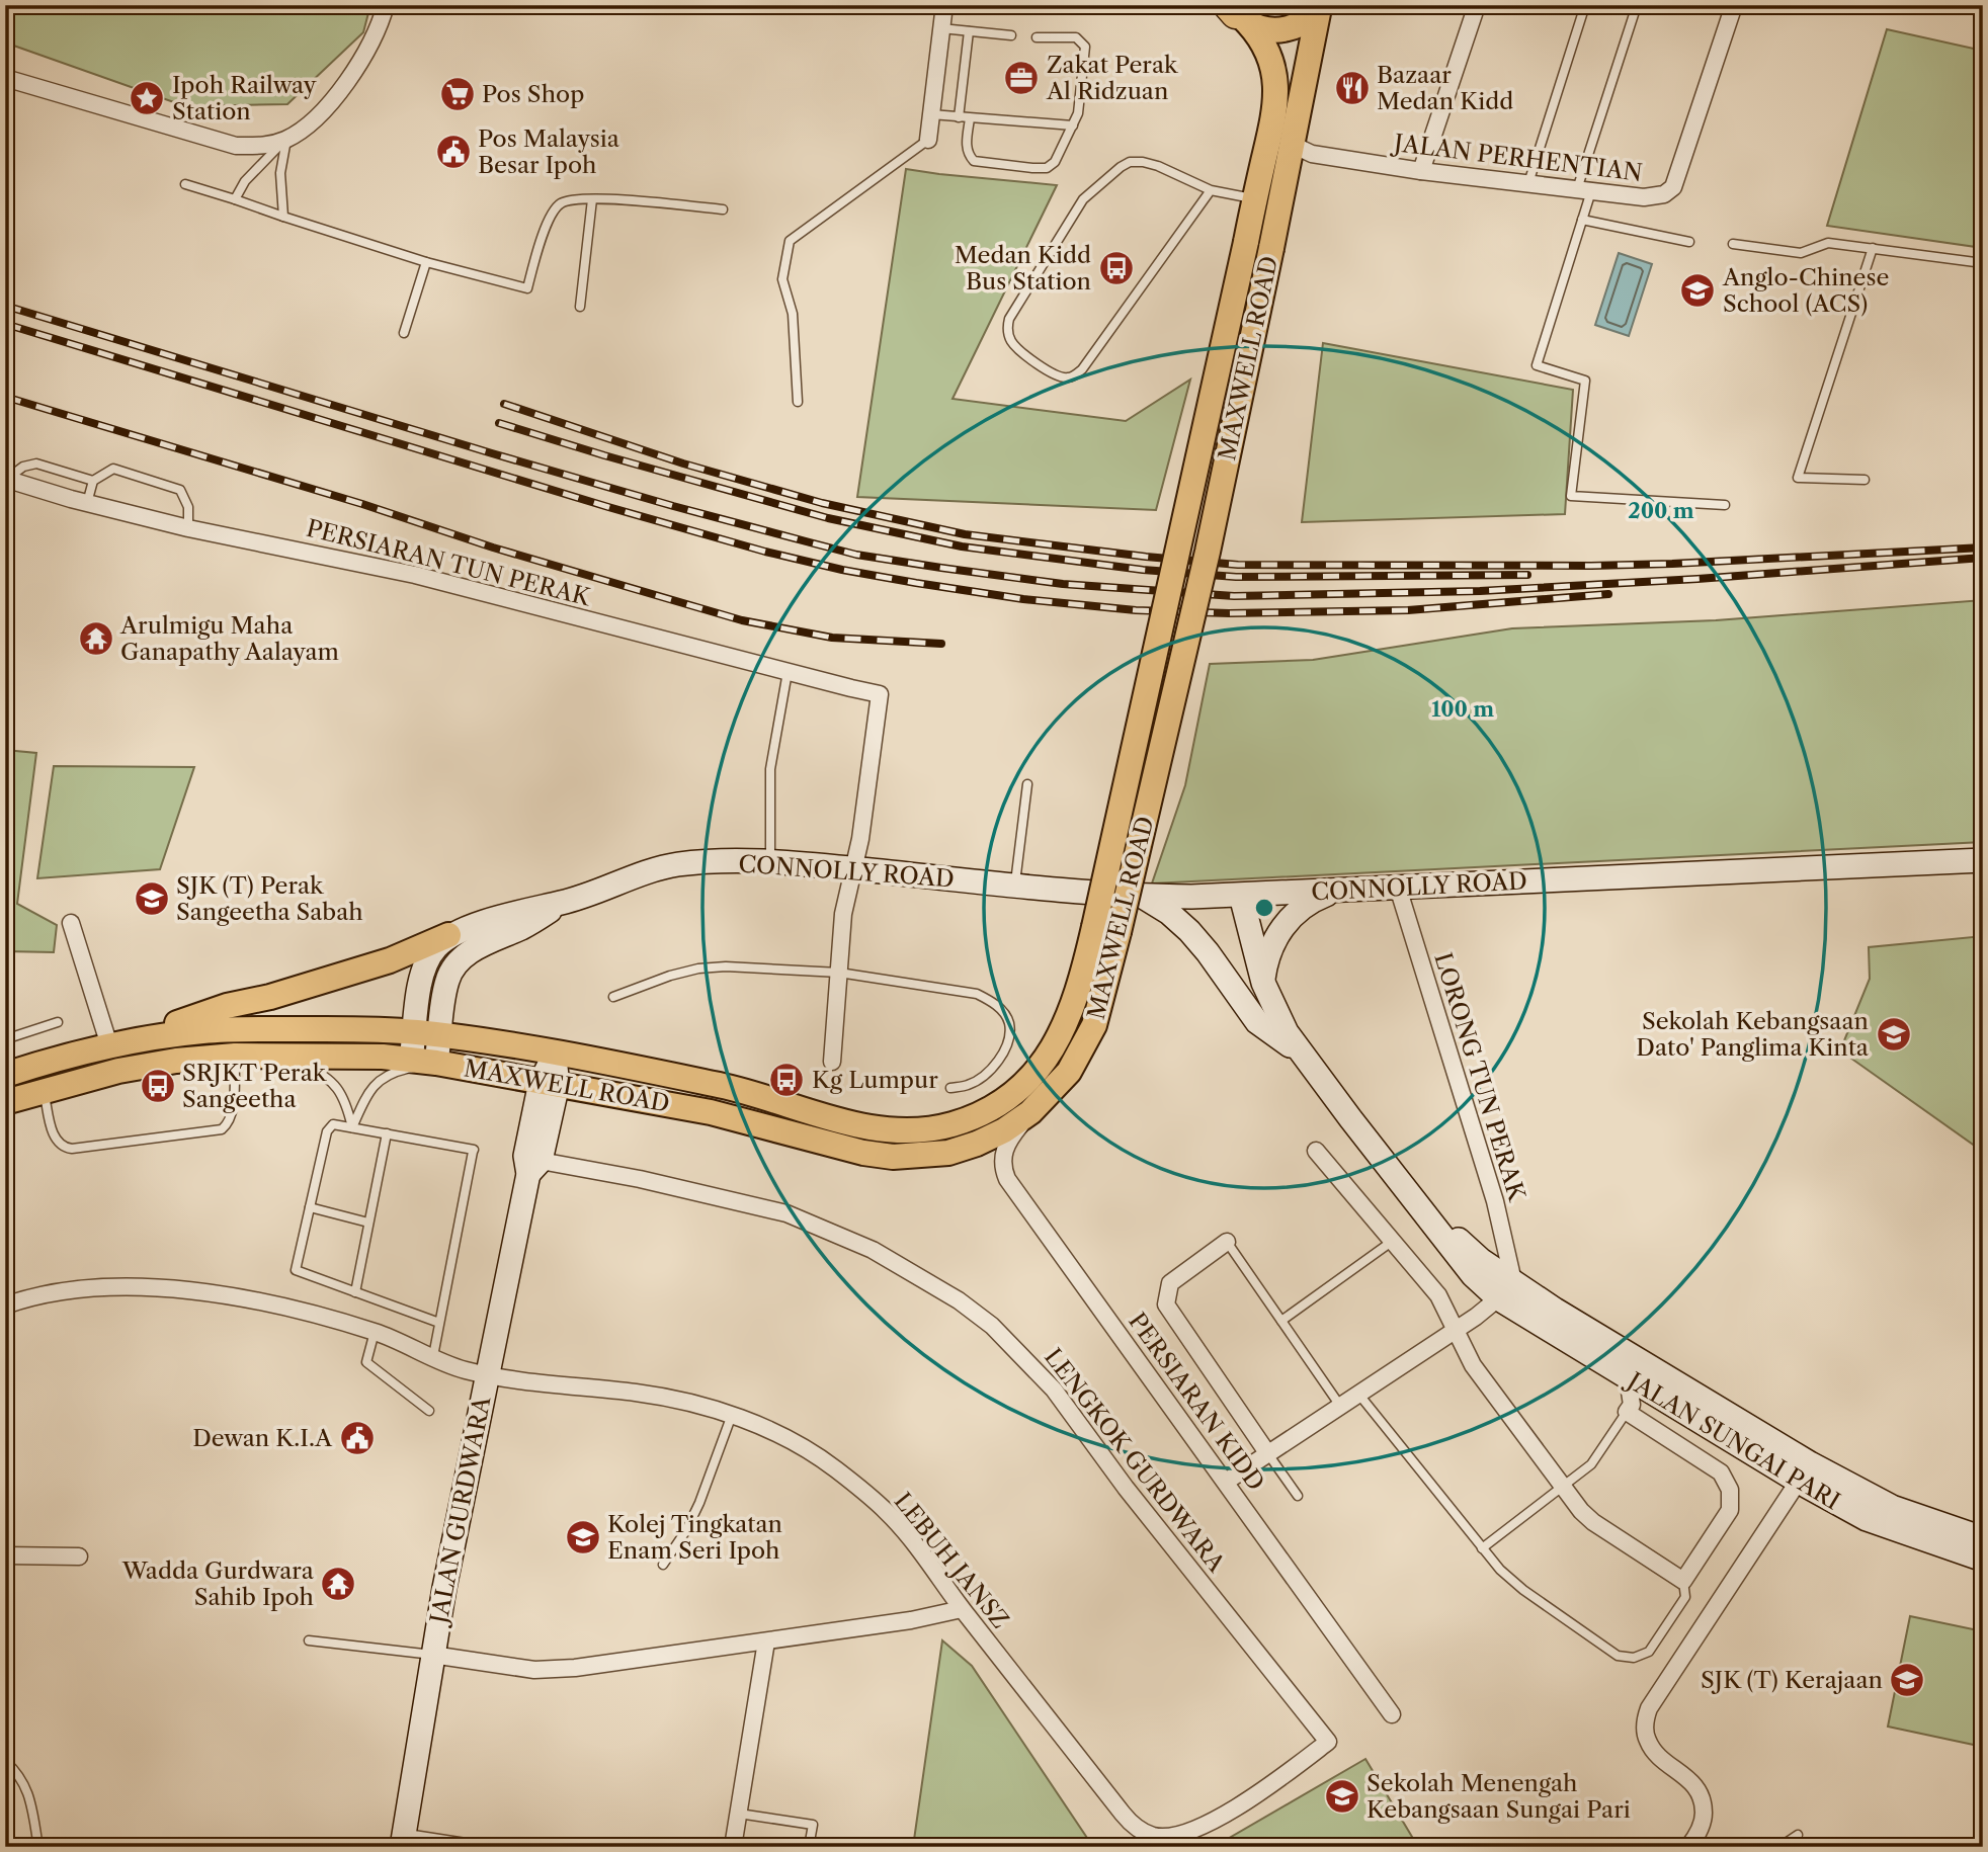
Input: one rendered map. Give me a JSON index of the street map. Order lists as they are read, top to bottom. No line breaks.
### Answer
{"streets":{"main road":["MAXWELL ROAD","CONNOLLY ROAD","JALAN SUNGAI PARI","JALAN GURDWARA"],"street":["JALAN PERHENTIAN","PERSIARAN TUN PERAK","LORONG TUN PERAK","PERSIARAN KIDD","LENGKOK GURDWARA","LEBUH JANSZ"]},"crossings":[["JALAN PERHENTIAN","MAXWELL ROAD"],["MAXWELL ROAD","CONNOLLY ROAD"],["MAXWELL ROAD","PERSIARAN KIDD"],["MAXWELL ROAD","JALAN GURDWARA"],["PERSIARAN TUN PERAK","CONNOLLY ROAD"],["CONNOLLY ROAD","LORONG TUN PERAK"],["LORONG TUN PERAK","JALAN SUNGAI PARI"],["LENGKOK GURDWARA","JALAN GURDWARA"],["LENGKOK GURDWARA","LEBUH JANSZ"],["JALAN GURDWARA","LEBUH JANSZ"]],"places":{"office":["Zakat Perak Al Ridzuan"],"restaurant":["Bazaar Medan Kidd"],"supermarket":["Pos Shop"],"place":["Ipoh Railway Station"],"public building":["Pos Malaysia Besar Ipoh","Dewan K.I.A"],"bus stop":["Medan Kidd Bus Station","Kg Lumpur","SRJKT Perak Sangeetha"],"school or university":["Anglo-Chinese School (ACS)","SJK (T) Perak Sangeetha Sabah","Sekolah Kebangsaan Dato' Panglima Kinta","Kolej Tingkatan Enam Seri Ipoh","SJK (T) Kerajaan","Sekolah Menengah Kebangsaan Sungai Pari"],"temple":["Arulmigu Maha Ganapathy Aalayam","Wadda Gurdwara Sahib Ipoh"]},"rings":["200 m","100 m"]}
